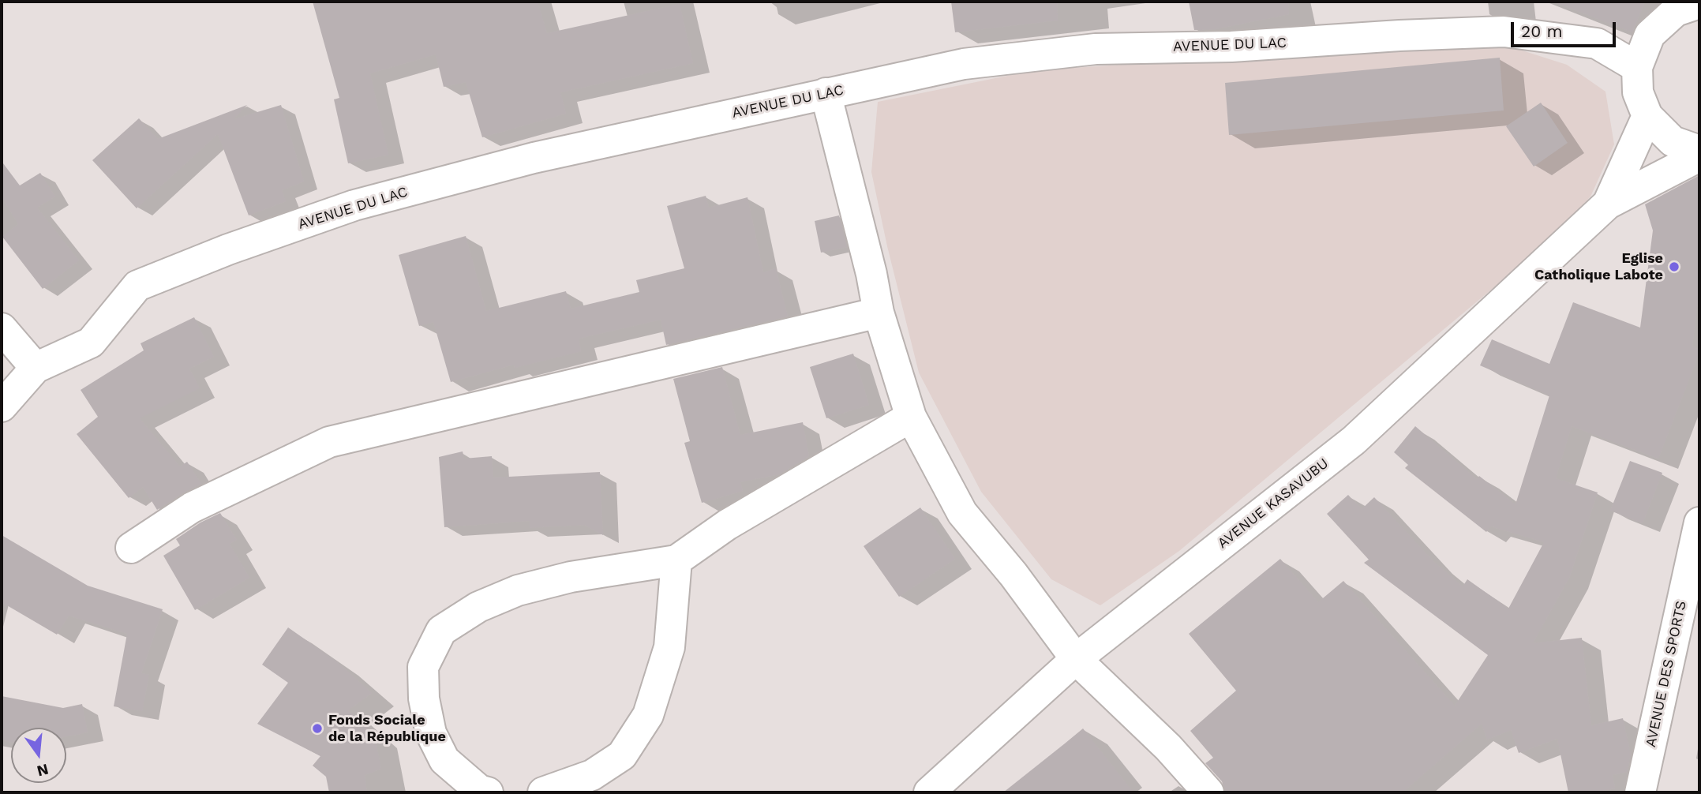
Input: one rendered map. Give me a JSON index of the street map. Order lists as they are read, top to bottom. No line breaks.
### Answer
{"streets":{"street":["AVENUE DU LAC","AVENUE KASAVUBU","AVENUE DES SPORTS"]},"places":["Eglise Catholique Labote","Fonds Sociale de la République"],"scale_bar":"20 m","north":"bottom"}
